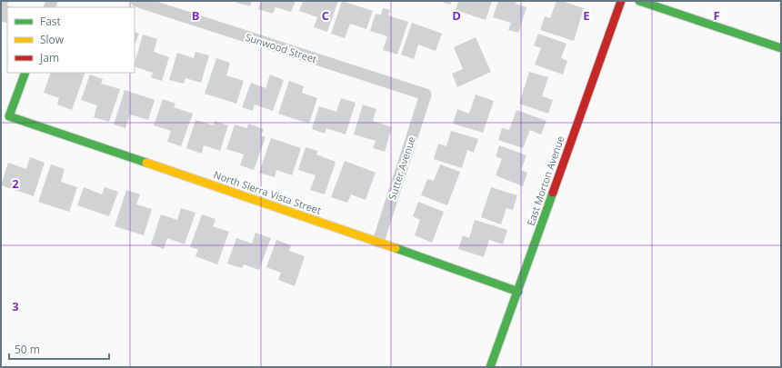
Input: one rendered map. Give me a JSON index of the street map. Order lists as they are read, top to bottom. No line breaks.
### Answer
{"streets":{"street":["Sunwood Street","Sutter Avenue","East Morton Avenue","North Sierra Vista Street"]},"crossings":[["Sunwood Street","Sutter Avenue"],["Sutter Avenue","North Sierra Vista Street"],["East Morton Avenue","North Sierra Vista Street"]],"legend":["Fast","Slow","Jam"],"scale_bar":"50 m","grid":{"columns":["B","C","D","E","F"],"rows":["2","3"]}}
